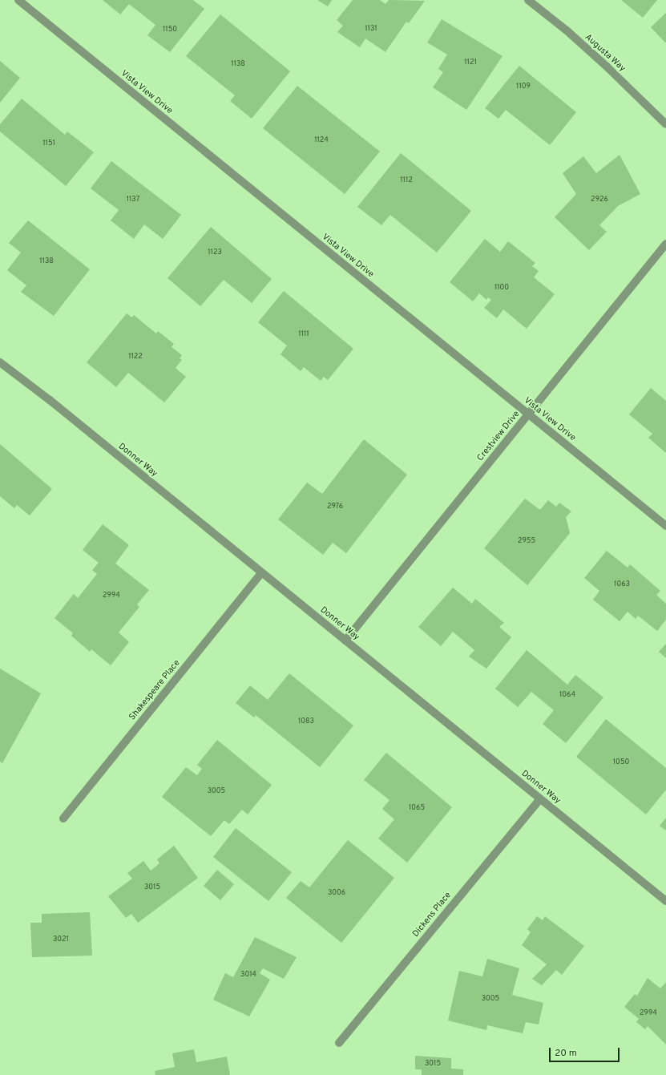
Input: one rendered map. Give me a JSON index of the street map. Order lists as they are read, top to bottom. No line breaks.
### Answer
{"streets":{"street":["Augusta Way","Vista View Drive","Crestview Drive","Donner Way","Shakespeare Place","Dickens Place"]},"crossings":[["Vista View Drive","Crestview Drive"],["Crestview Drive","Donner Way"],["Donner Way","Shakespeare Place"],["Donner Way","Dickens Place"]],"house_numbers":["1131","1150","1121","1138","1109","1124","1151","1112","1137","2926","1123","1138","1100","1111","1122","2976","2955","1063","2994","1064","1083","1050","3005","1065","3015","3006","3021","3014","3005","2994","3015"],"scale_bar":"20 m"}
